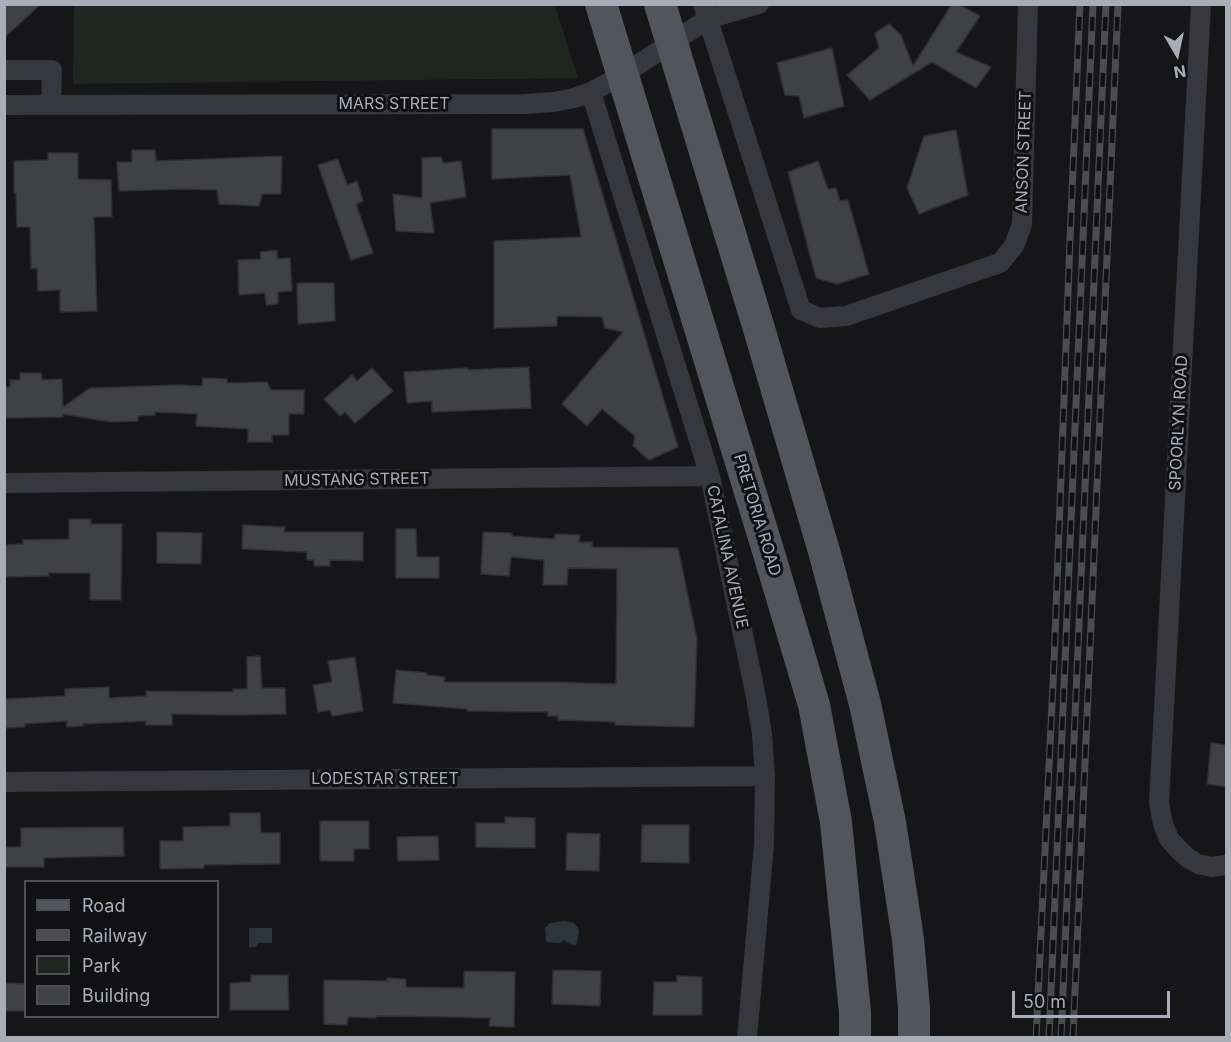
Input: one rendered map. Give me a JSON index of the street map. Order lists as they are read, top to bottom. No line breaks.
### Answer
{"streets":{"main road":["PRETORIA ROAD"],"street":["MARS STREET","ANSON STREET","SPOORLYN ROAD","MUSTANG STREET","CATALINA AVENUE","LODESTAR STREET"]},"crossings":[["MARS STREET","ANSON STREET"],["MARS STREET","PRETORIA ROAD"],["MARS STREET","CATALINA AVENUE"],["MUSTANG STREET","CATALINA AVENUE"],["CATALINA AVENUE","LODESTAR STREET"]],"legend":["Road","Railway","Park","Building"],"scale_bar":"50 m","north":"bottom"}
